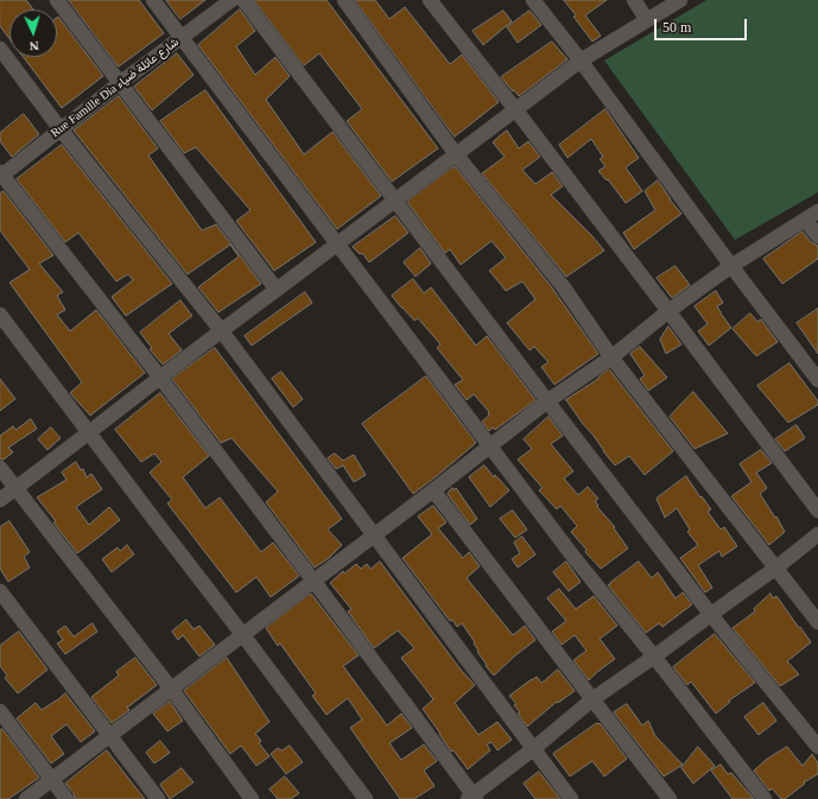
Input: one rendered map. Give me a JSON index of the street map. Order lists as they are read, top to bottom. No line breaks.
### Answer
{"streets":{"street":["Rue Famille Dia شارع عائلة ضياء"]},"scale_bar":"50 m","north":"bottom"}
